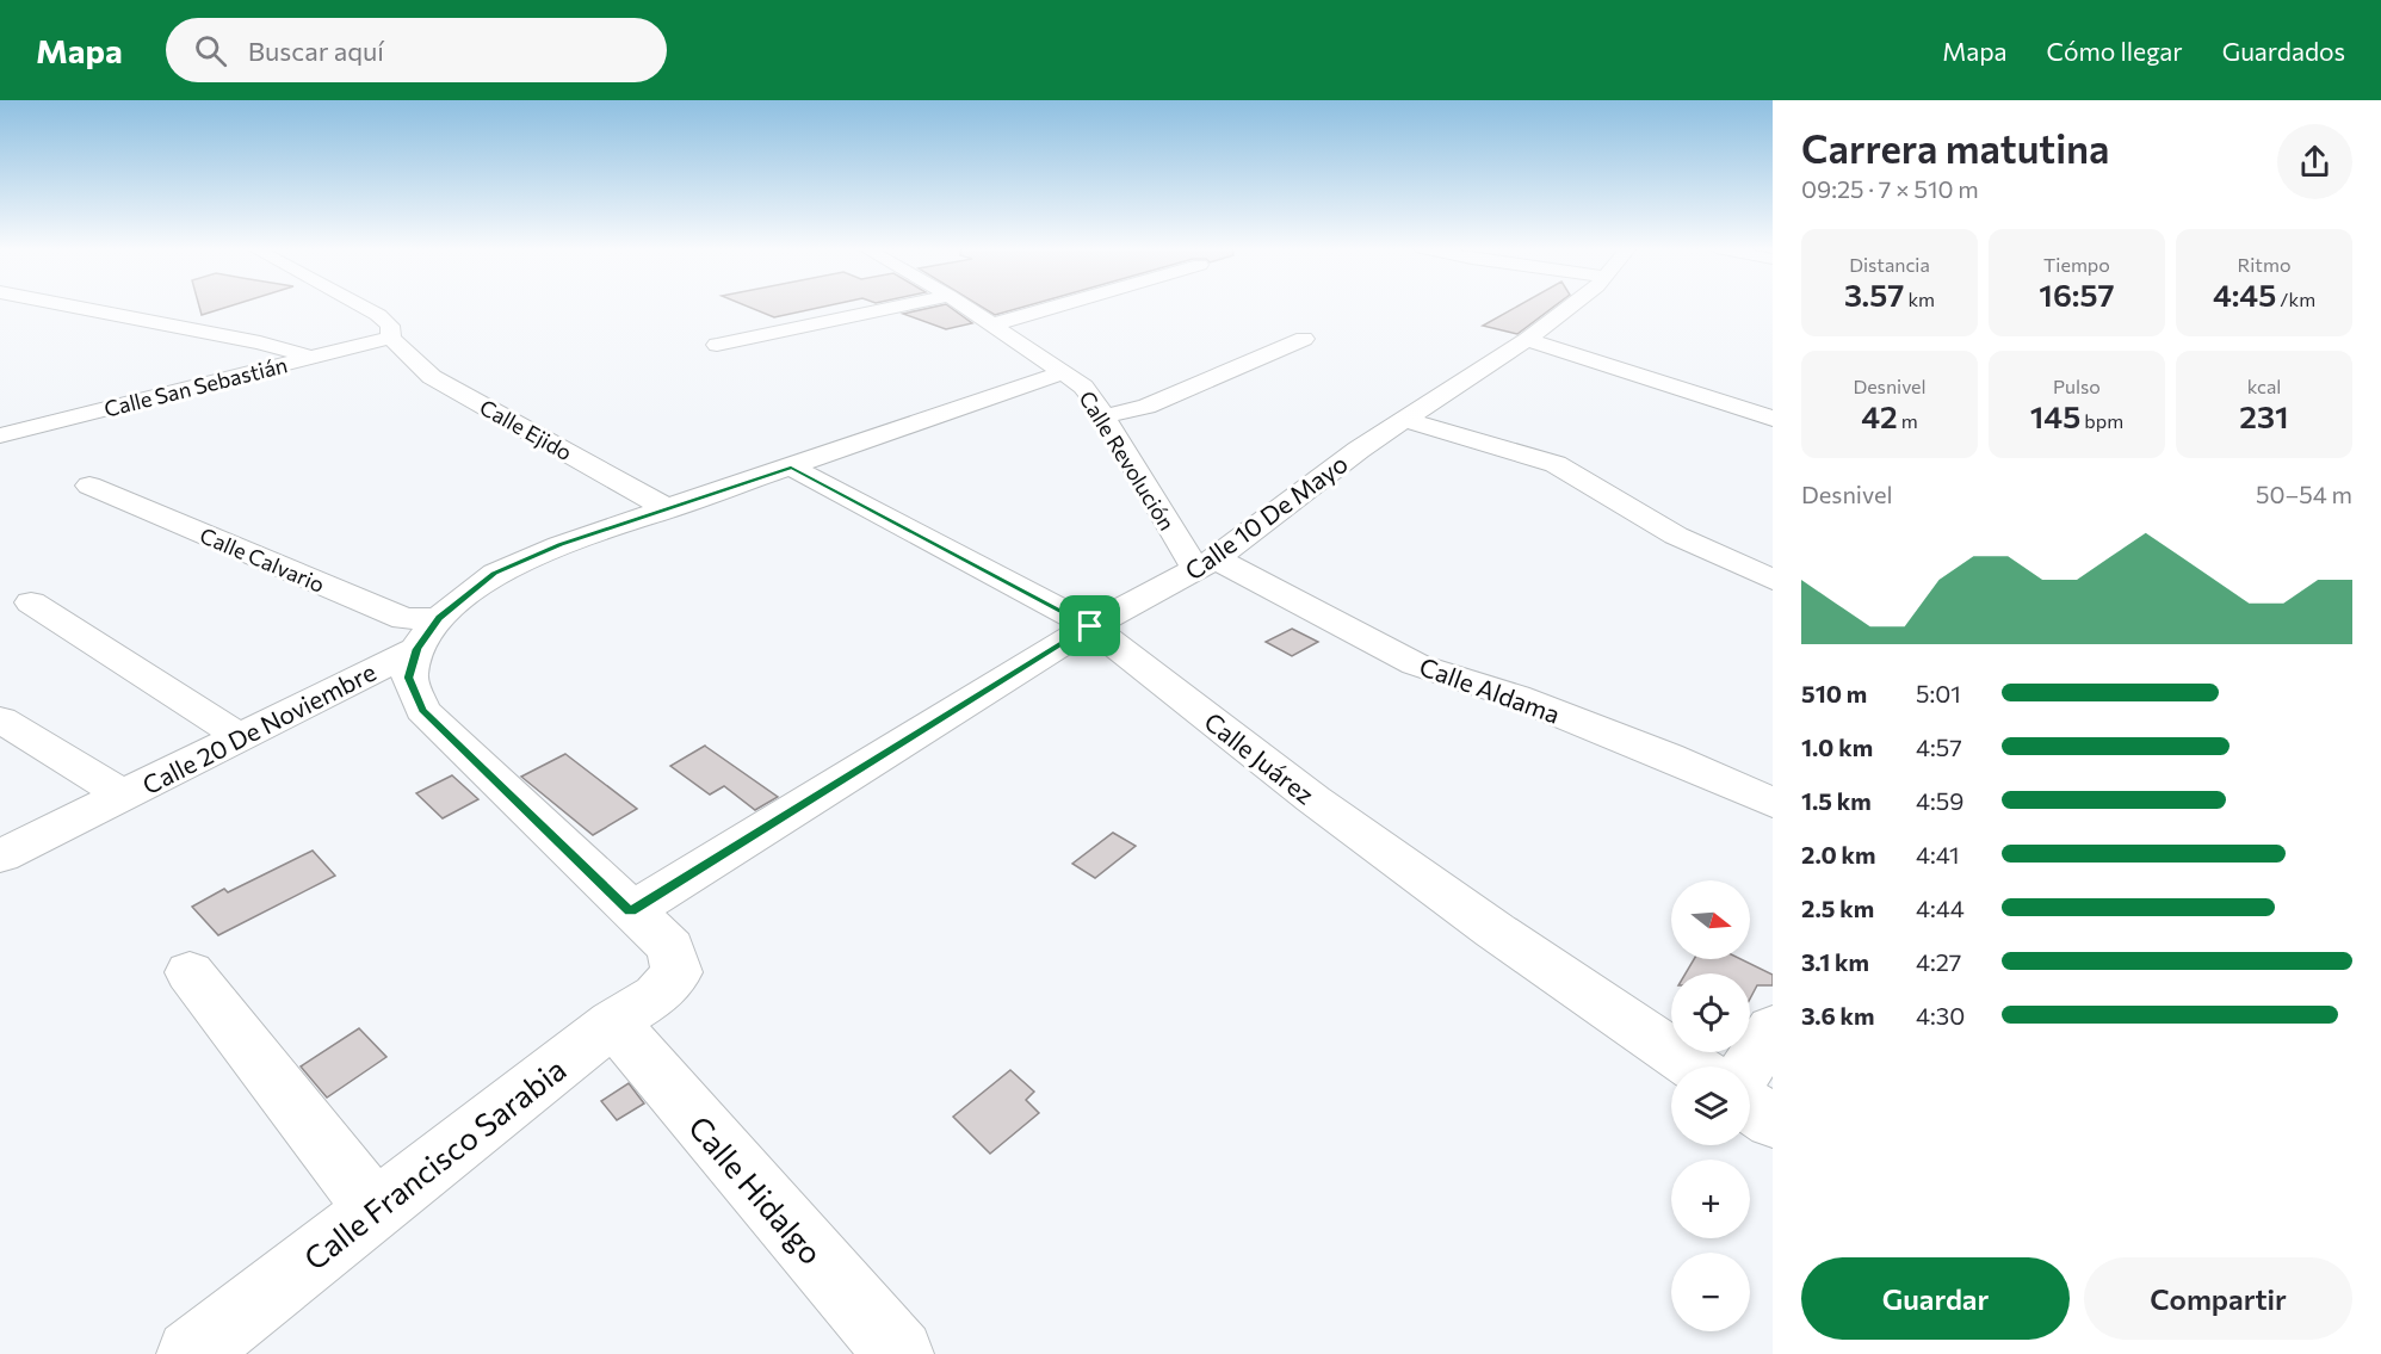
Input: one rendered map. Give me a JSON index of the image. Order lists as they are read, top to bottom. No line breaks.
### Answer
{"streets":{"street":["Calle San Sebastián","Calle Ejido","Calle Revolución","Calle 10 De Mayo","Calle Calvario","Calle Aldama","Calle 20 De Noviembre","Calle Juárez","Calle Francisco Sarabia","Calle Hidalgo"]},"crossings":[["Calle San Sebastián","Calle Ejido"],["Calle Ejido","Calle 20 De Noviembre"],["Calle Revolución","Calle 10 De Mayo"],["Calle Revolución","Calle Aldama"],["Calle Revolución","Calle 20 De Noviembre"],["Calle 10 De Mayo","Calle Aldama"],["Calle 10 De Mayo","Calle Juárez"],["Calle 10 De Mayo","Calle Francisco Sarabia"],["Calle Calvario","Calle 20 De Noviembre"],["Calle 20 De Noviembre","Calle Juárez"],["Calle Francisco Sarabia","Calle Hidalgo"]],"north":"right","page":{"header":"Mapa","search":"Buscar aquí","nav":["Mapa","Cómo llegar","Guardados"],"heading":["Carrera matutina","09:25 · 7 × 510 m"],"stats":[["Distancia","3.57 km"],["Tiempo","16:57"],["Ritmo","4:45 /km"],["Desnivel","42 m"],["Pulso","145 bpm"],["kcal","231"]],"chart":["Desnivel","50–54 m"],"list":[{"name":"510 m","note":"5:01"},{"name":"1.0 km","note":"4:57"},{"name":"1.5 km","note":"4:59"},{"name":"2.0 km","note":"4:41"},{"name":"2.5 km","note":"4:44"},{"name":"3.1 km","note":"4:27"},{"name":"3.6 km","note":"4:30"}],"map_buttons":["+","−"],"buttons":["Guardar","Compartir"]}}
